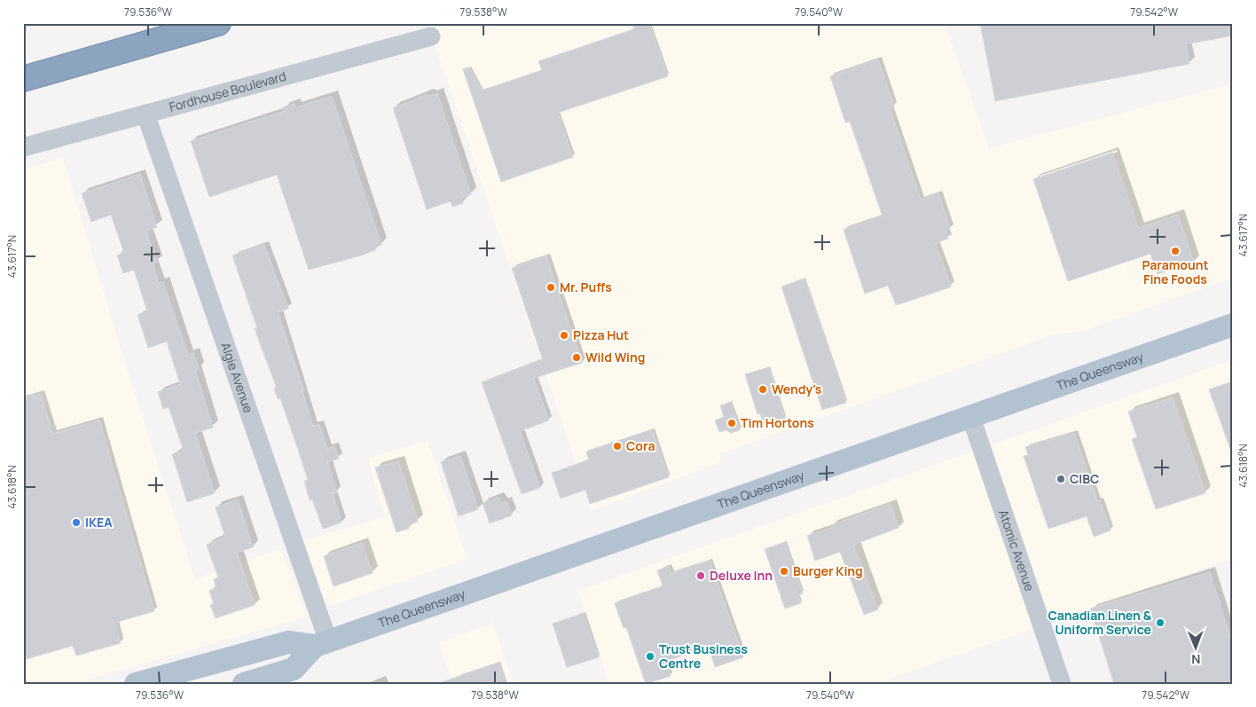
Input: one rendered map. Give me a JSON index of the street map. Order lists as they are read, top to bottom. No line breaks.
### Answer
{"streets":{"main road":["The Queensway"],"street":["Fordhouse Boulevard","Algie Avenue","Atomic Avenue"]},"crossings":[["Fordhouse Boulevard","Algie Avenue"],["The Queensway","Algie Avenue"],["The Queensway","Atomic Avenue"]],"places":["Paramount Fine Foods","Mr. Puffs","Pizza Hut","Wild Wing","Wendy's","Tim Hortons","Cora","CIBC","IKEA","Burger King","Deluxe Inn","Canadian Linen & Uniform Service","Trust Business Centre"],"north":"bottom","coordinates":["79.536°W","79.538°W","79.540°W","79.542°W","43.617°N","43.618°N"]}
